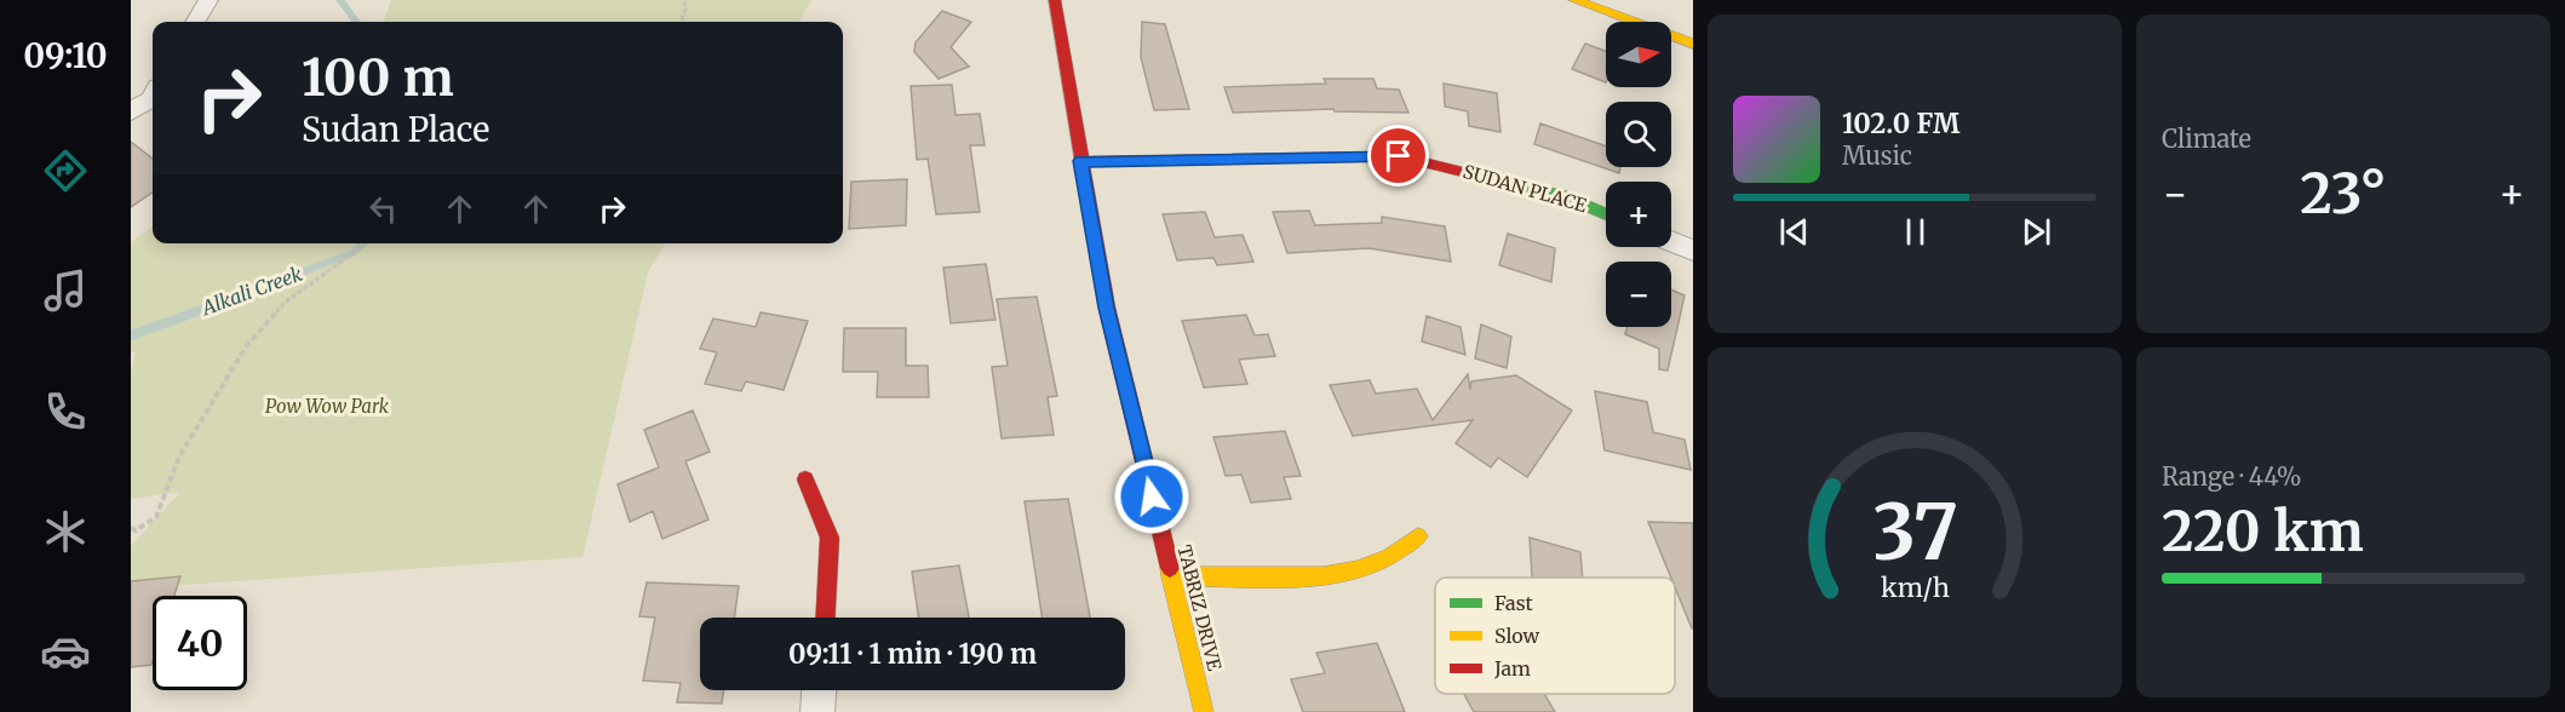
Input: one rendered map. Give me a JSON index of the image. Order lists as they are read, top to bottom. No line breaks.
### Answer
{"streets":{"street":["SUDAN PLACE","TABRIZ DRIVE"]},"crossings":[["SUDAN PLACE","TABRIZ DRIVE"]],"water":["Alkali Creek"],"parks":["Pow Wow Park"],"legend":["Fast","Slow","Jam"],"north":"right","page":{"tabs":"09:10","tile":["Climate",["Range · 44%","220 km"]],"map_buttons":["+","−"],"turn":["100 m","Sudan Place"],"song":["102.0 FM","Music"],"heat":["−","23°","+"],"limit":"40","trip":"09:11 · 1 min · 190 m","gauge":["37","km/h"]}}
